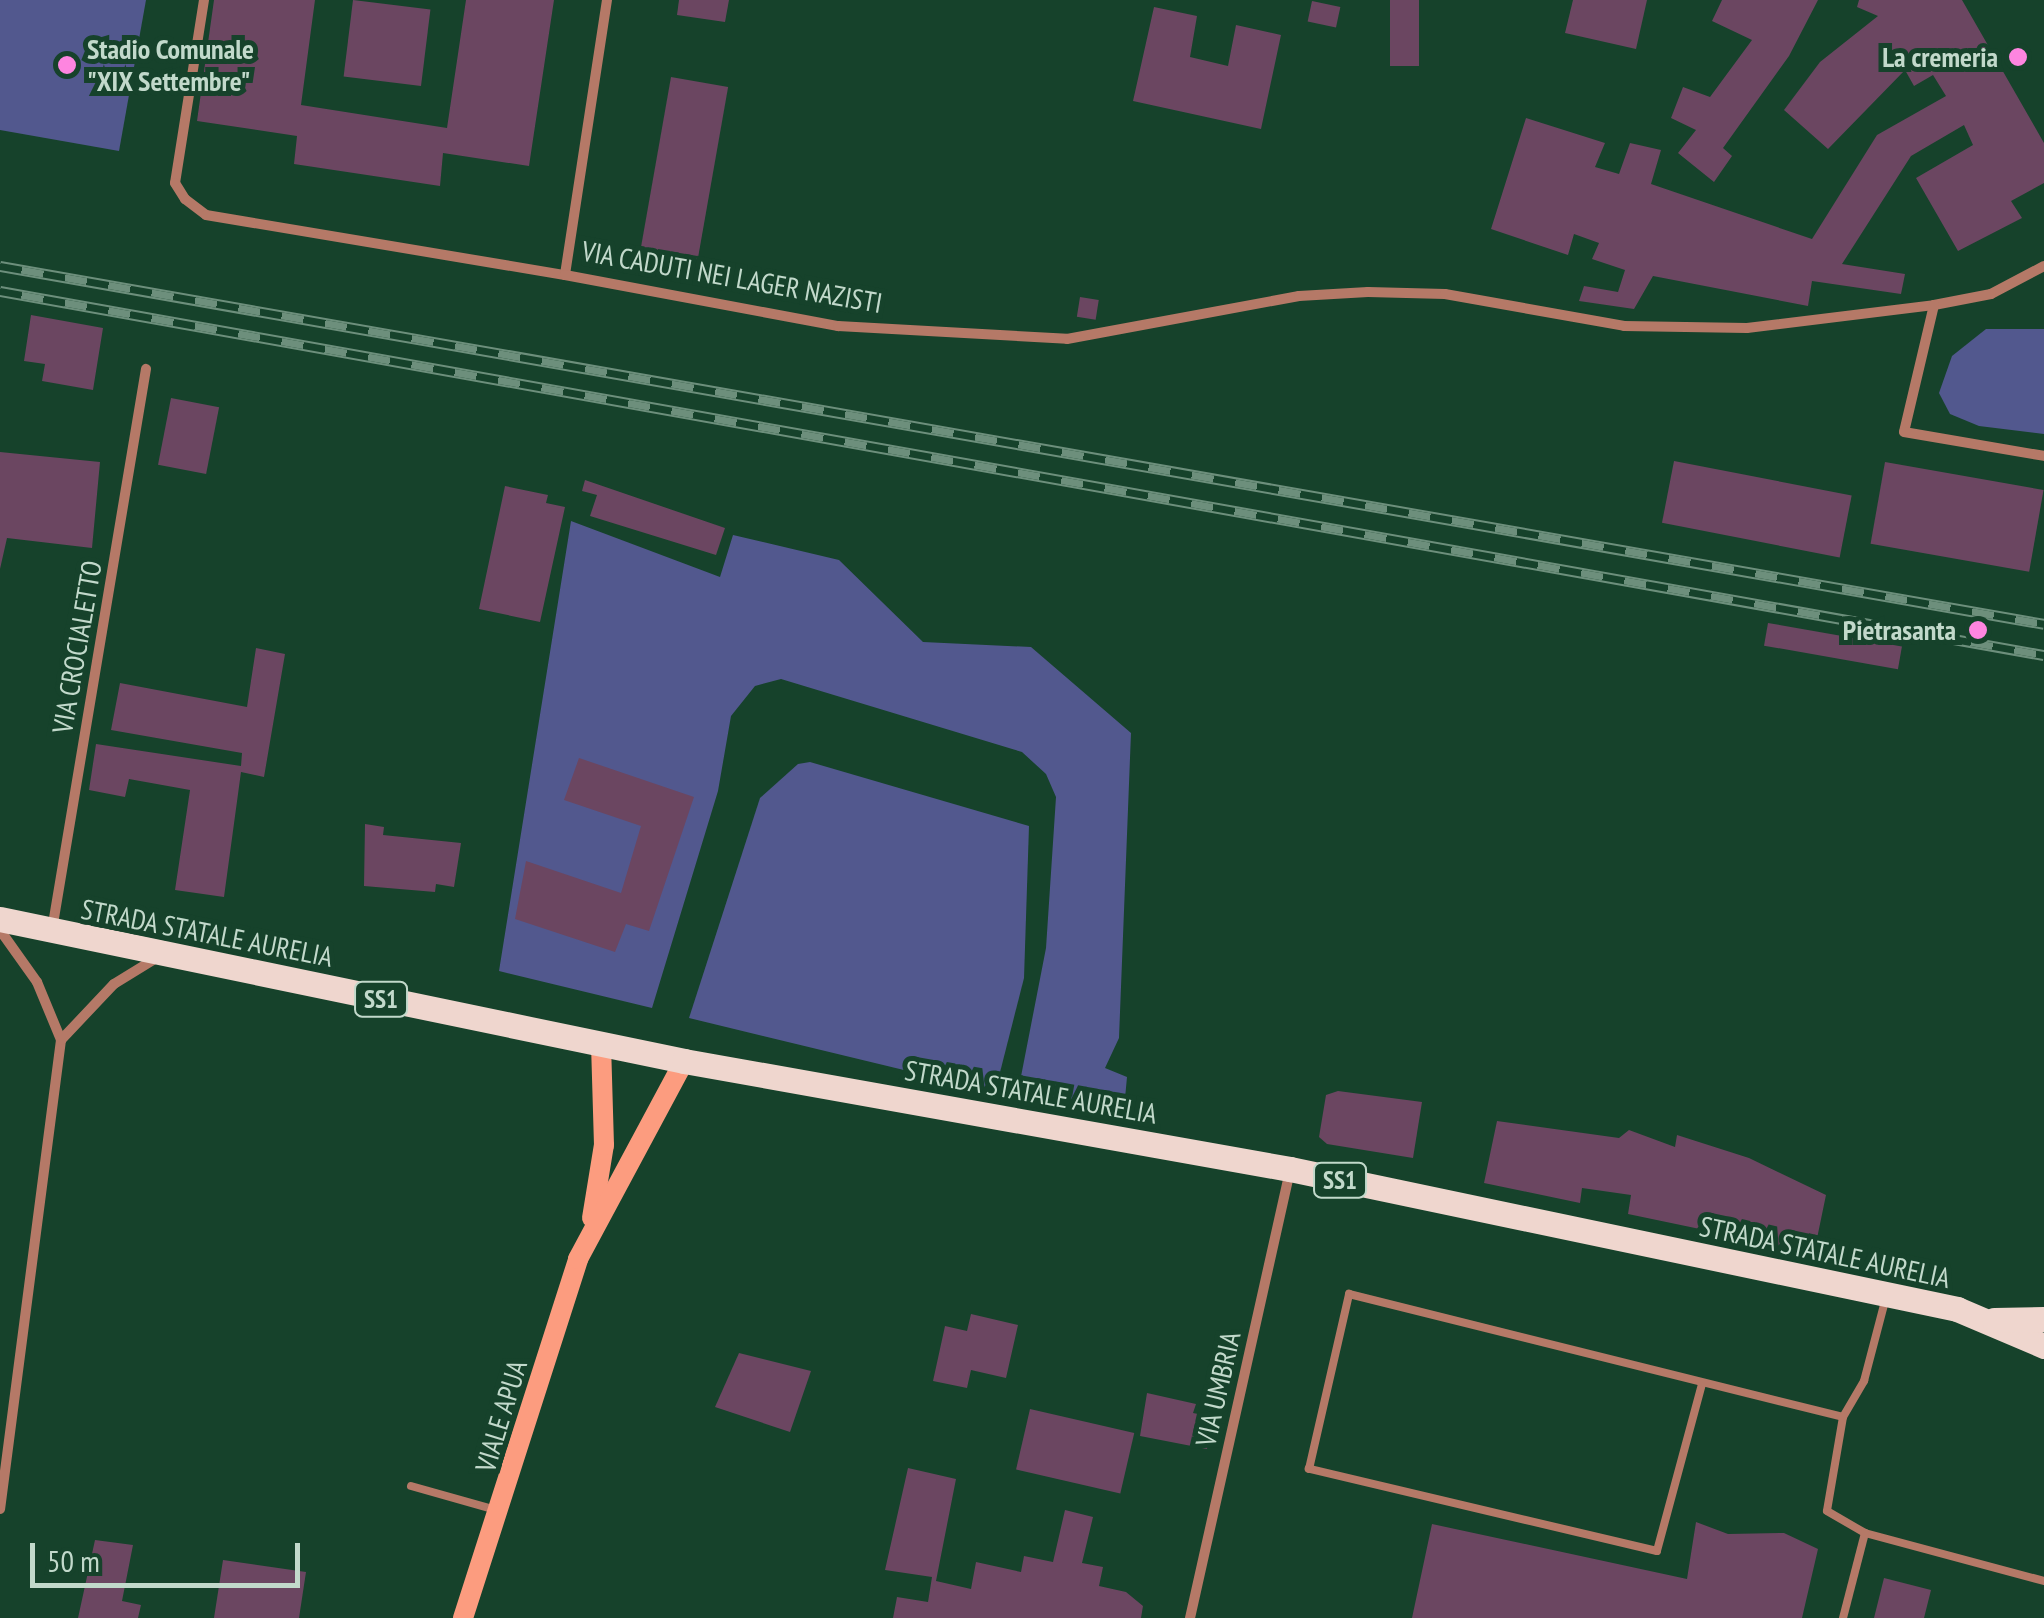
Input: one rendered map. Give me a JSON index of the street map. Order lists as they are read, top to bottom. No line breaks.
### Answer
{"streets":{"main road":["STRADA STATALE AURELIA","SS1"],"street":["VIA CADUTI NEI LAGER NAZISTI","VIA CROCIALETTO","VIA UMBRIA","VIALE APUA"]},"crossings":[["VIA CROCIALETTO","STRADA STATALE AURELIA"],["STRADA STATALE AURELIA","VIA UMBRIA"],["STRADA STATALE AURELIA","VIALE APUA"]],"places":["La cremeria","Stadio Comunale \"XIX Settembre\"","Pietrasanta"],"scale_bar":"50 m"}
